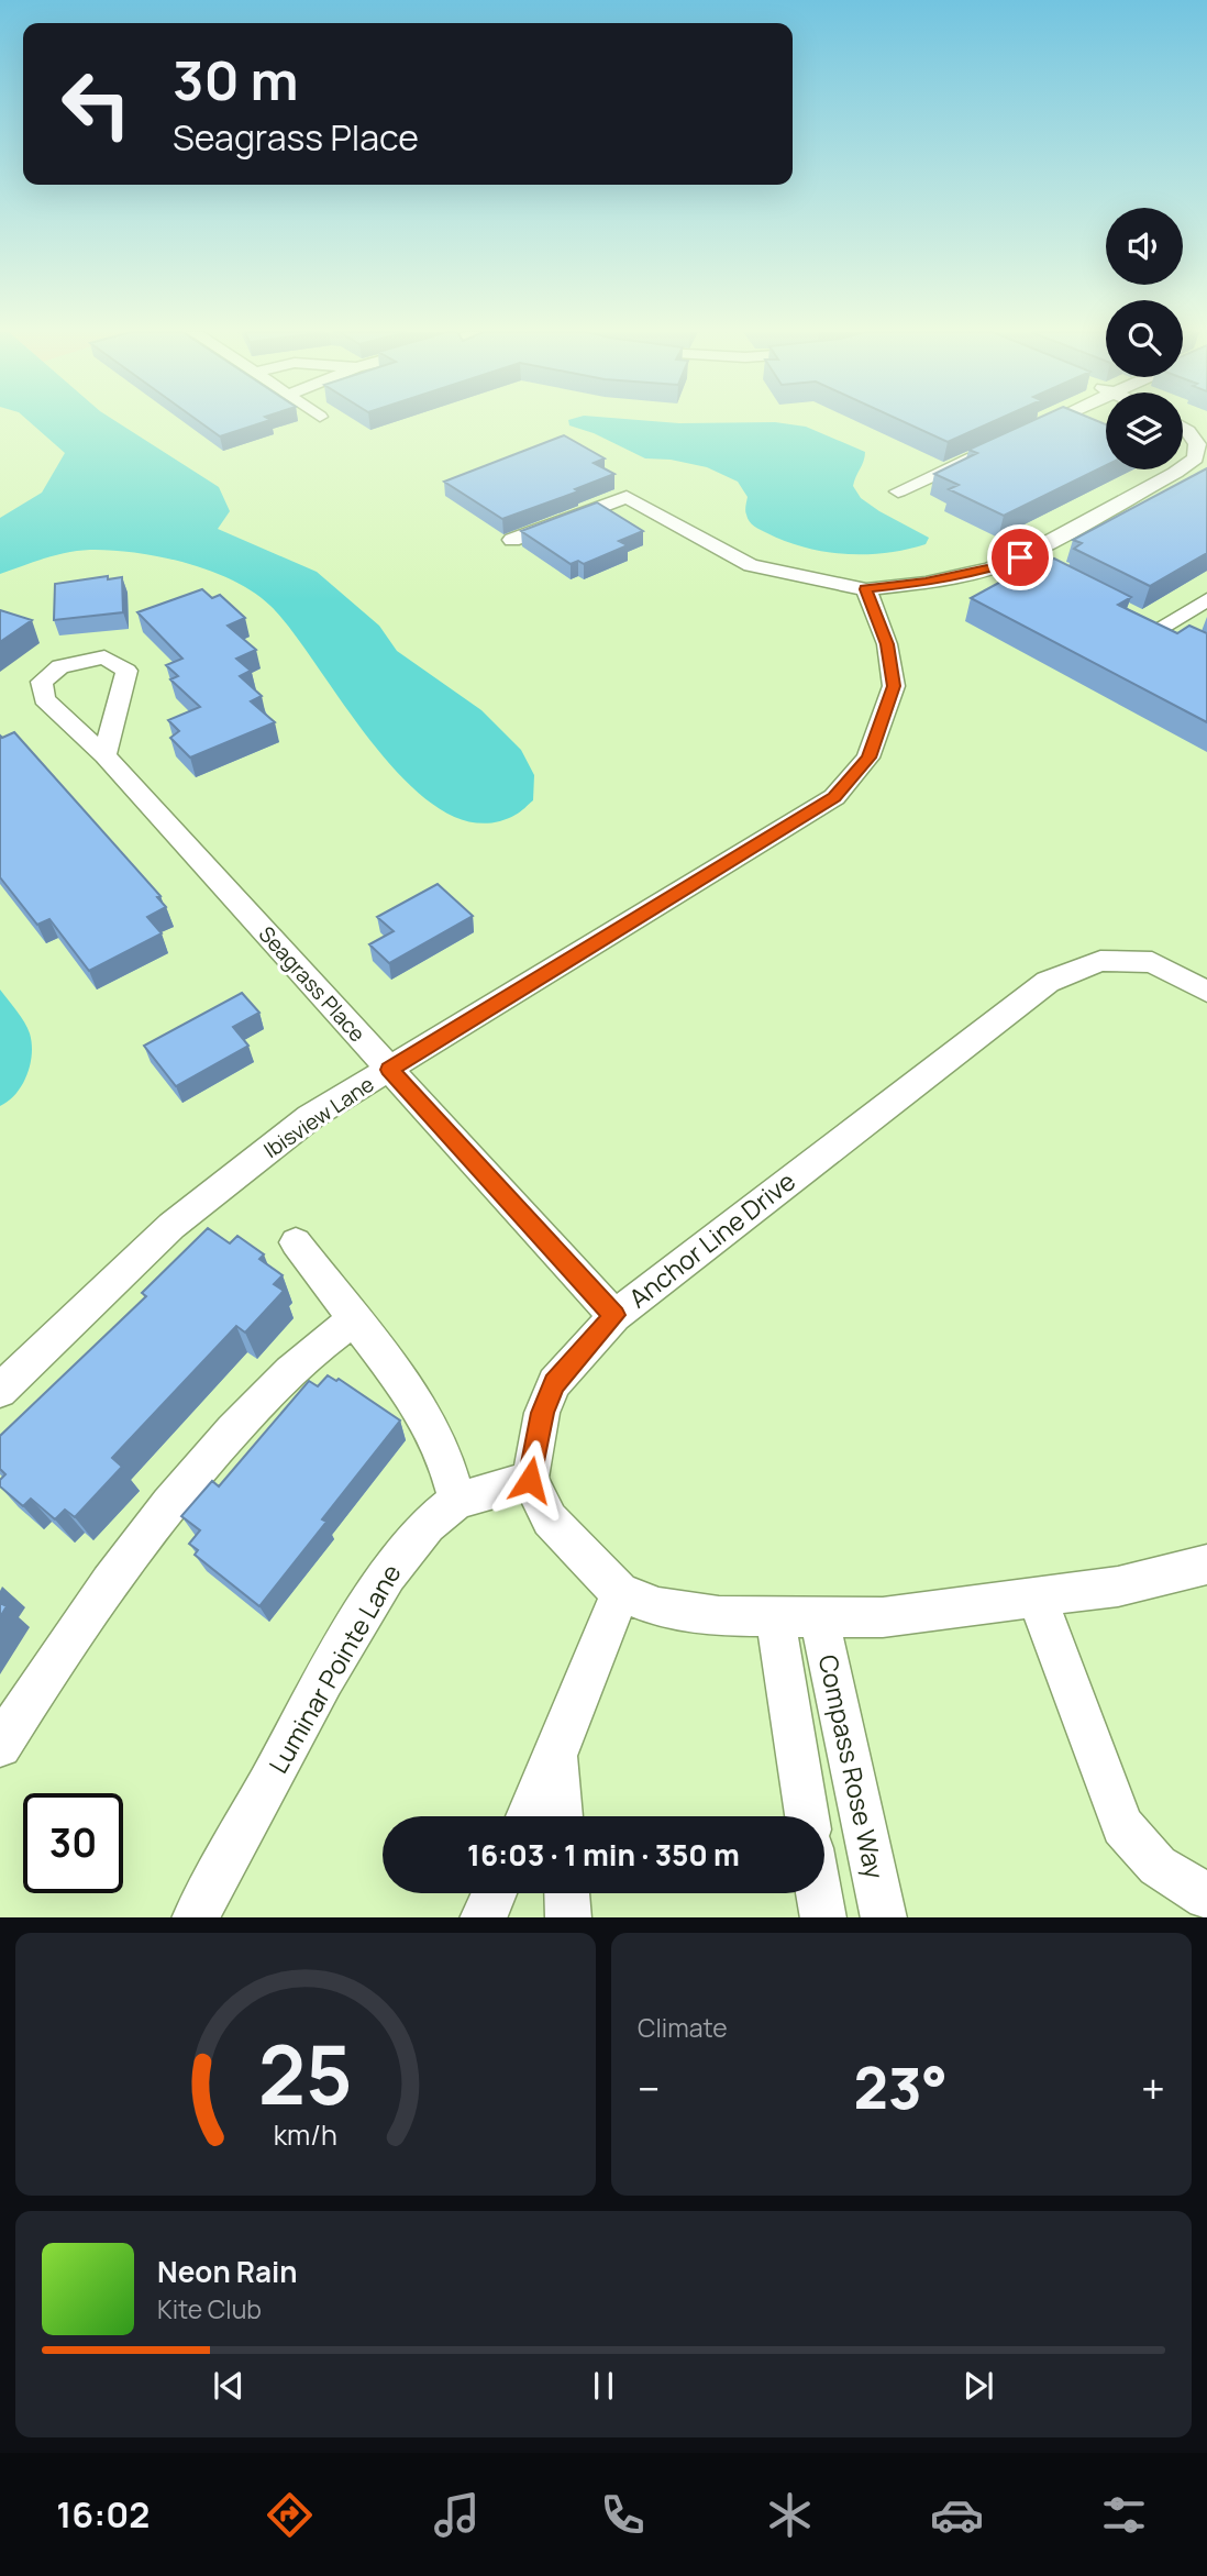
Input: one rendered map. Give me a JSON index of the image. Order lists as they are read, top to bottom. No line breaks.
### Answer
{"streets":{"street":["Seagrass Place","Ibisview Lane","Anchor Line Drive","Luminar Pointe Lane","Compass Rose Way"]},"crossings":[["Seagrass Place","Ibisview Lane"],["Seagrass Place","Anchor Line Drive"],["Anchor Line Drive","Luminar Pointe Lane"]],"page":{"turn":["30 m","Seagrass Place"],"limit":"30","trip":"16:03 · 1 min · 350 m","tile":"Climate","heat":["−","23°","+"],"song":["Neon Rain","Kite Club"],"tabs":"16:02","gauge":["25","km/h"]}}
